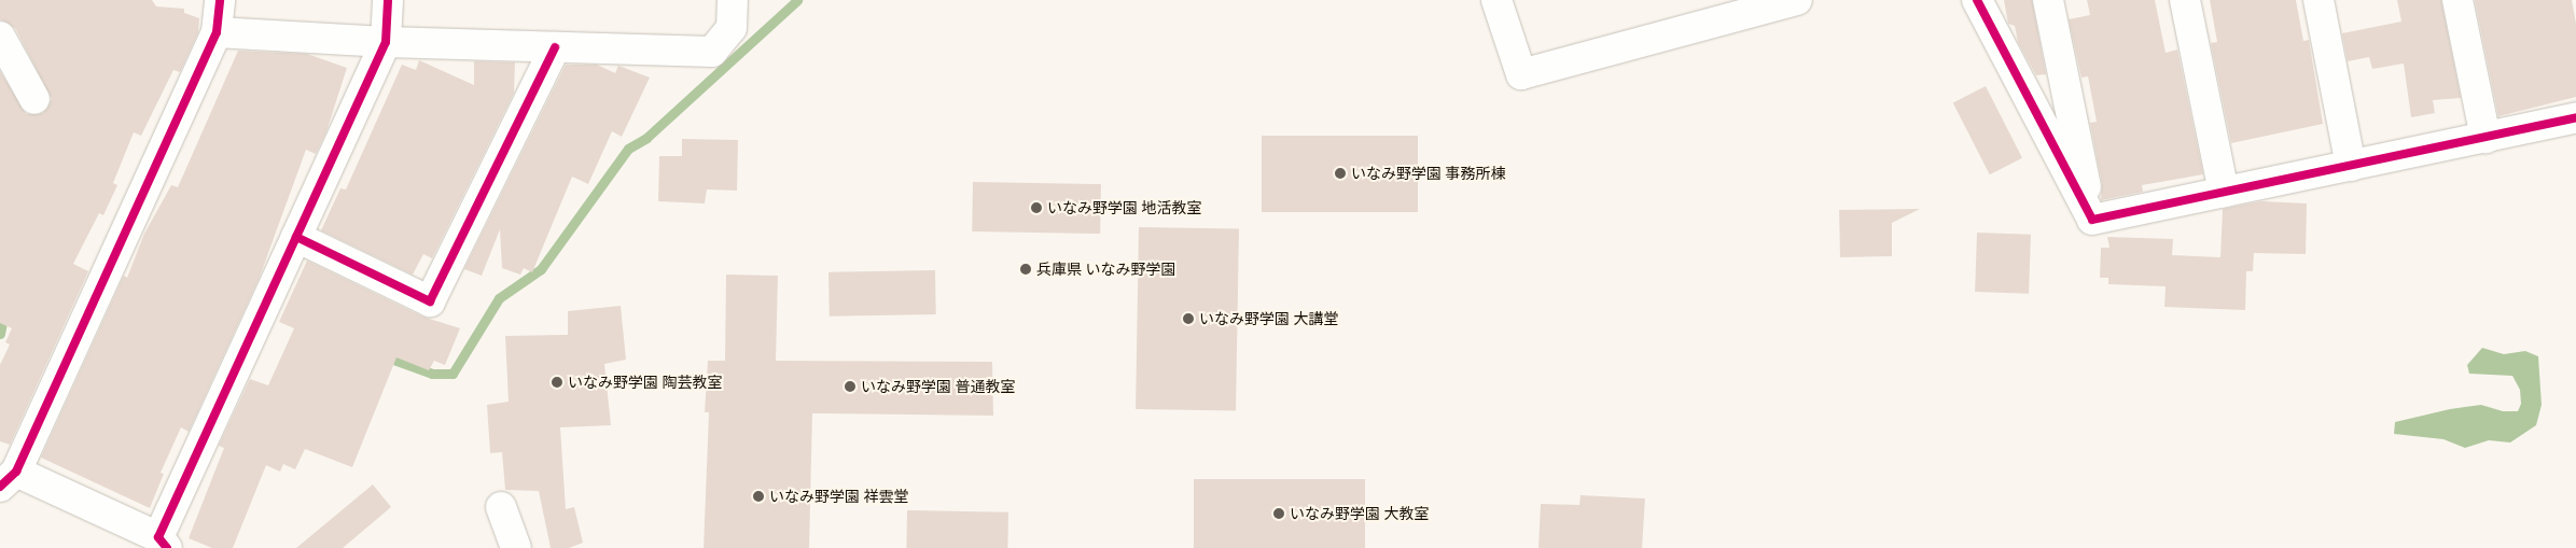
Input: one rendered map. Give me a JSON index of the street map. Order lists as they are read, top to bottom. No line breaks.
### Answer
{"places":["いなみ野学園 事務所棟","いなみ野学園 地活教室","兵庫県 いなみ野学園","いなみ野学園 大講堂","いなみ野学園 陶芸教室","いなみ野学園 普通教室","いなみ野学園 祥雲堂","いなみ野学園 大教室"]}
